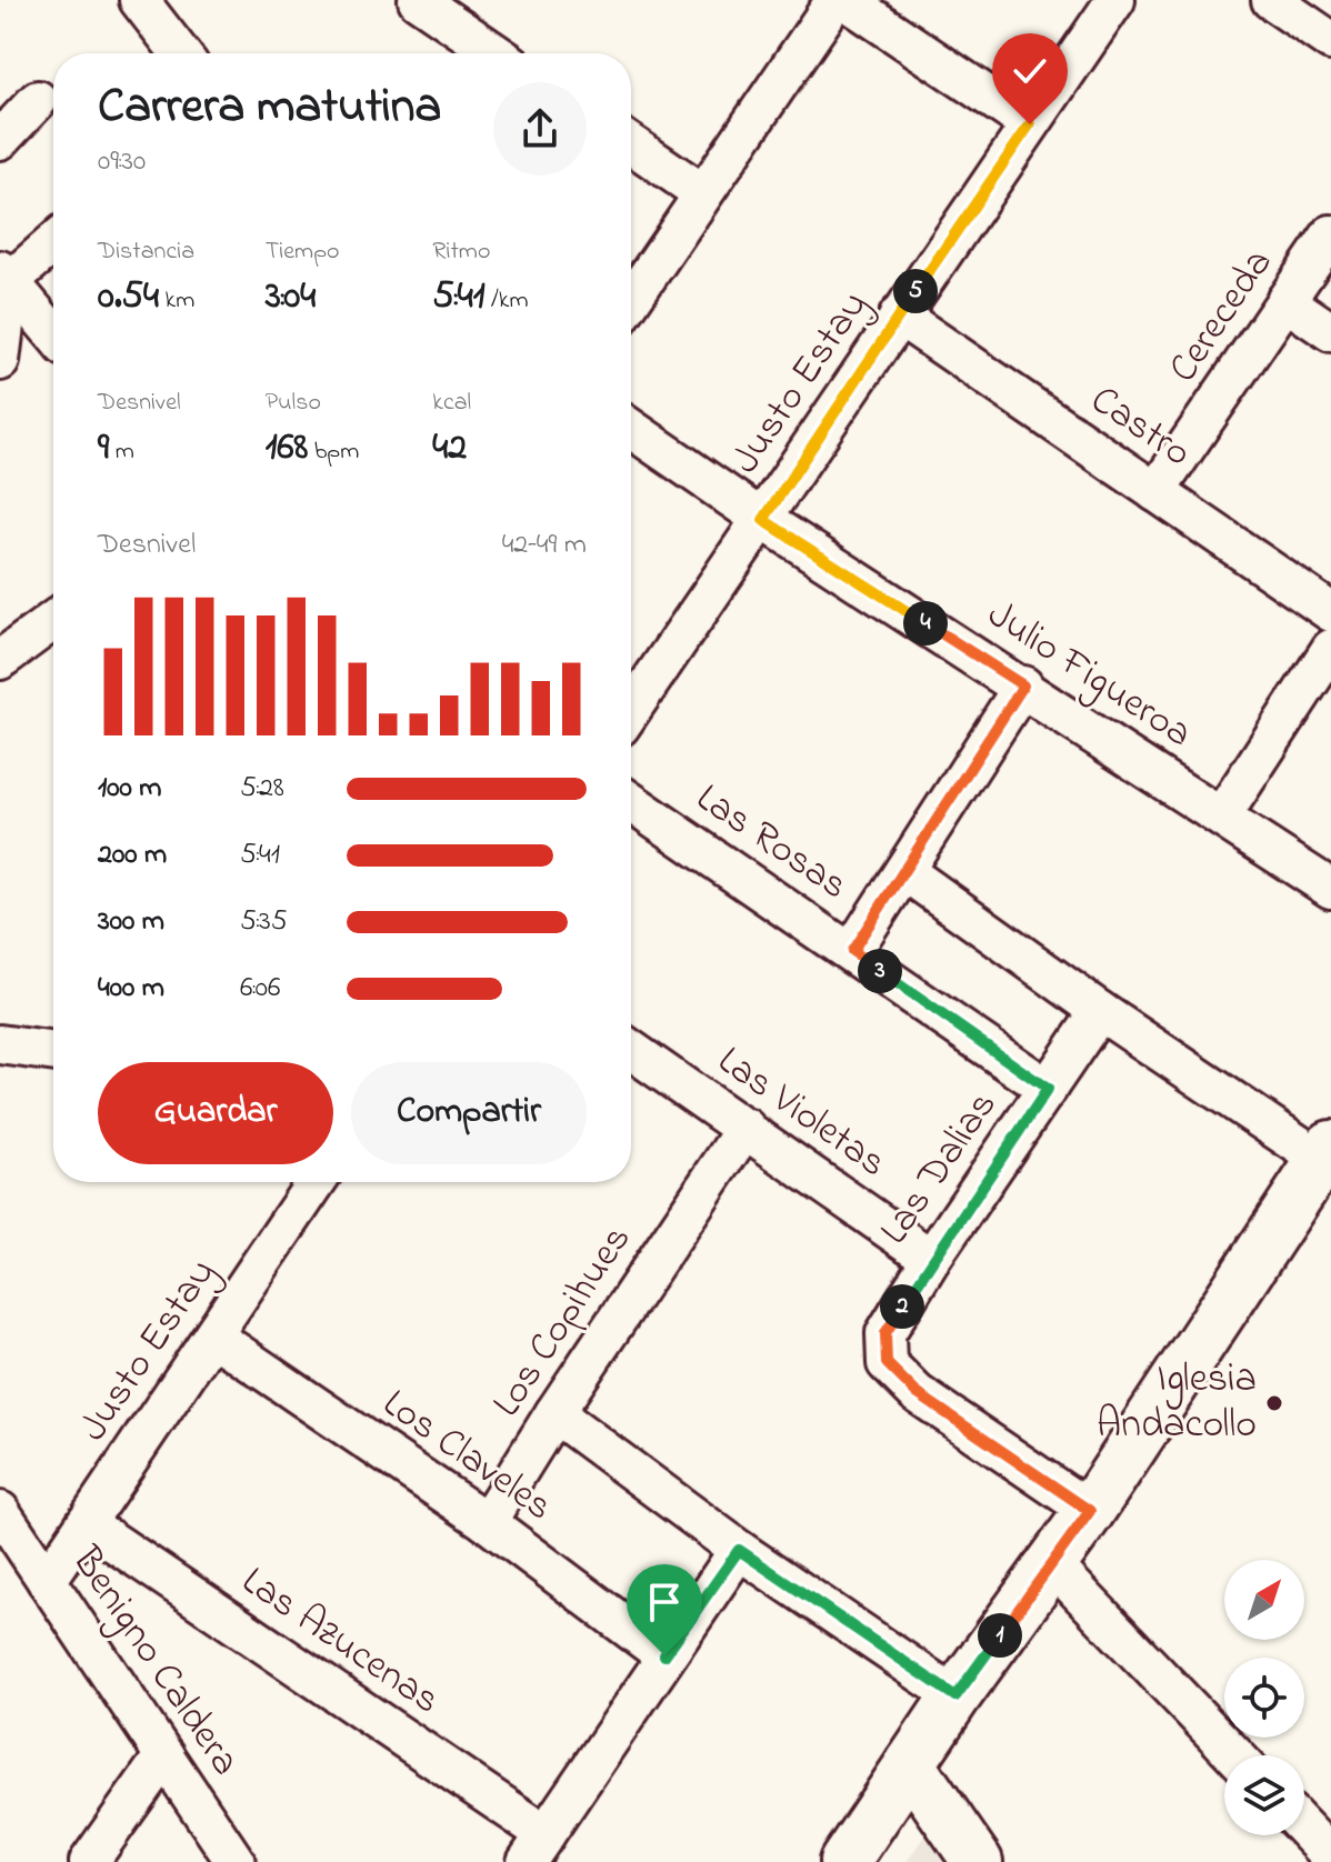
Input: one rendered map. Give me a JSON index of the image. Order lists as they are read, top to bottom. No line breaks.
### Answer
{"streets":{"street":["Cereceda","Justo Estay","Castro","Julio Figueroa","Las Rosas","Las Violetas","Las Dalias","Los Copihues","Los Claveles","Las Azucenas","Benigno Caldera"]},"crossings":[["Cereceda","Castro"],["Justo Estay","Castro"],["Justo Estay","Julio Figueroa"],["Justo Estay","Los Claveles"],["Justo Estay","Las Azucenas"],["Justo Estay","Benigno Caldera"],["Las Rosas","Las Dalias"],["Las Violetas","Las Dalias"],["Las Violetas","Los Copihues"],["Los Copihues","Los Claveles"]],"places":["Iglesia Andacollo"],"north":"top right","page":{"heading":["Carrera matutina","09:30"],"stats":[["Distancia","0.54 km"],["Tiempo","3:04"],["Ritmo","5:41 /km"],["Desnivel","9 m"],["Pulso","168 bpm"],["kcal","42"]],"pins":["5","4","3","2","1"],"chart":["Desnivel","42–49 m"],"list":[{"name":"100 m","note":"5:28"},{"name":"200 m","note":"5:41"},{"name":"300 m","note":"5:35"},{"name":"400 m","note":"6:06"}],"buttons":["Guardar","Compartir"]}}
